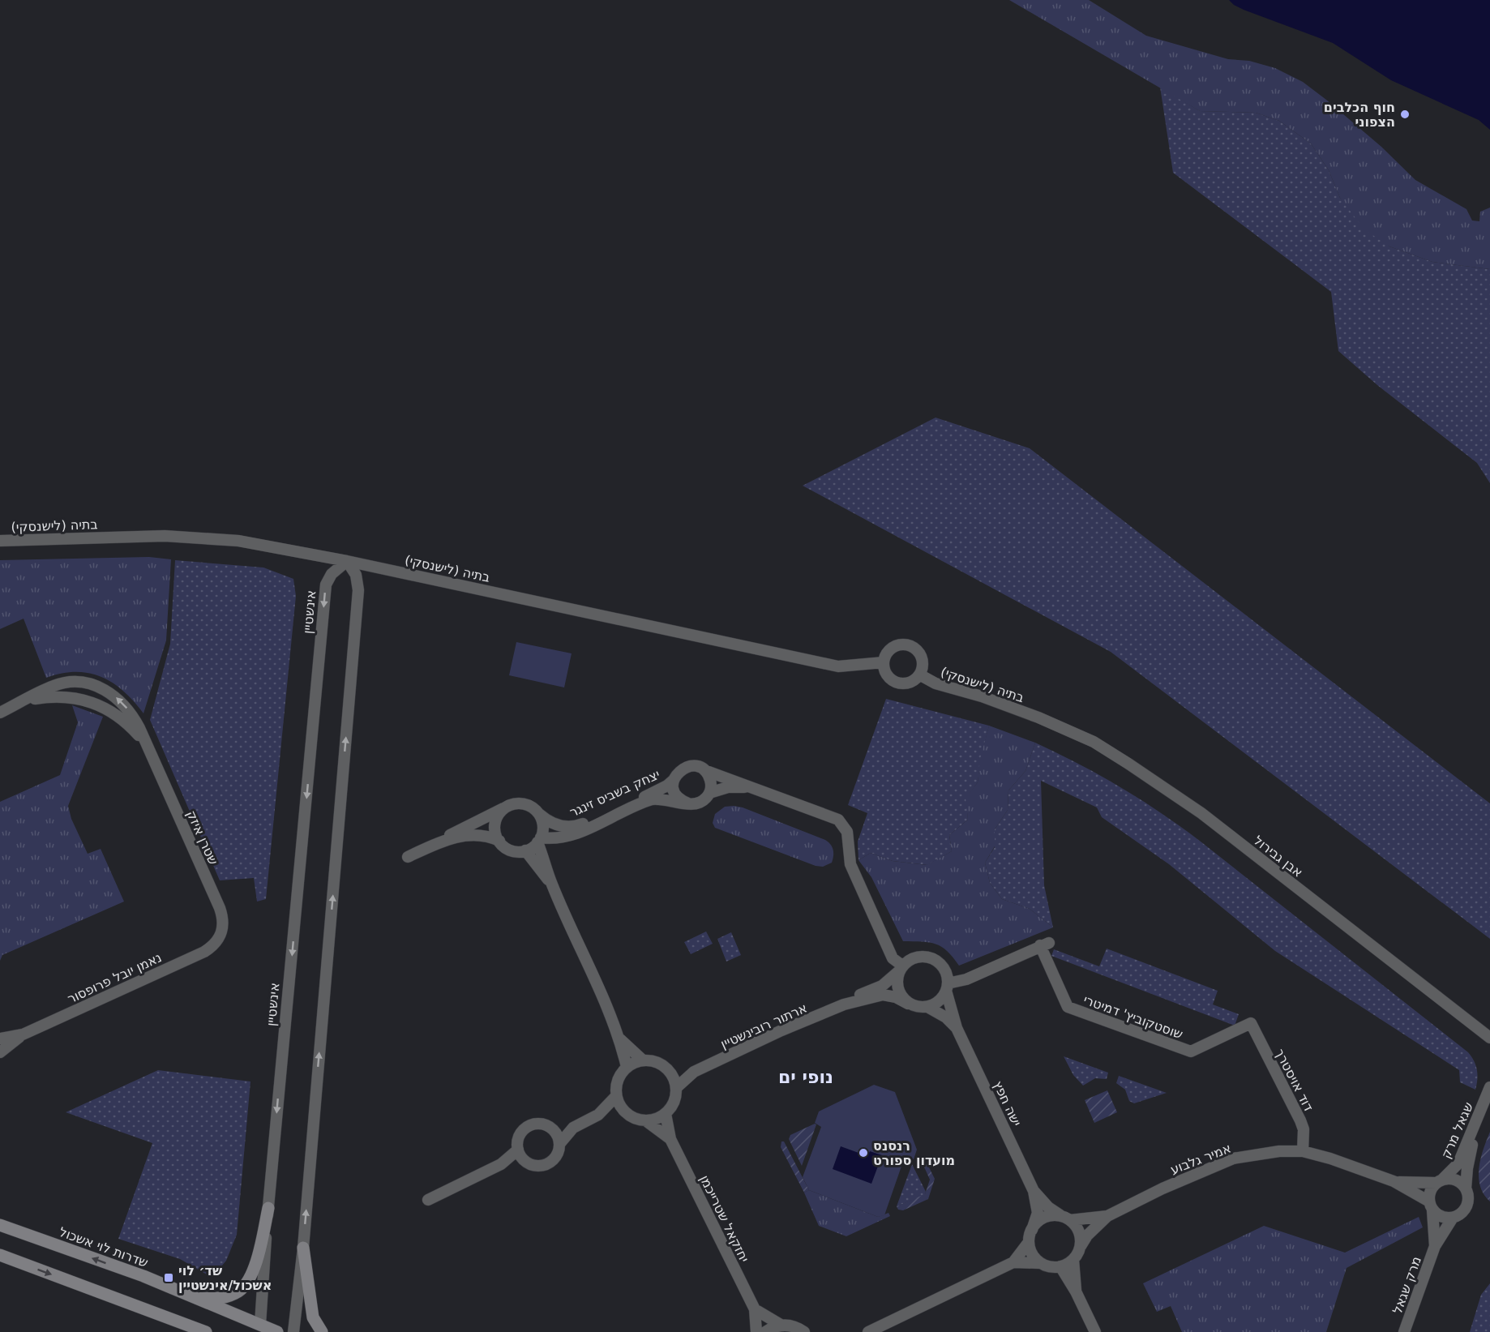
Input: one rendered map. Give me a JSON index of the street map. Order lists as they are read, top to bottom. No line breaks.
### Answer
{"streets":{"street":["בתיה (לישנסקי)","אינשטיין","יצחק בשביס זינגר","שטרן איזק","אבן גבירול","נאמן יובל פרופסור","שוסטקוביץ' דמיטרי","ארתור רובינשטיין","דוד אויסטרך","ישה חפץ","שגאל מרק","אמיר גלבוע","יחזקאל שטרייכמן","שדרות לוי אשכול","מרק שגאל"]},"crossings":[["בתיה (לישנסקי)","אינשטיין"],["בתיה (לישנסקי)","אבן גבירול"],["אינשטיין","שדרות לוי אשכול"],["שטרן איזק","נאמן יובל פרופסור"],["שוסטקוביץ' דמיטרי","ארתור רובינשטיין"],["שוסטקוביץ' דמיטרי","דוד אויסטרך"],["שוסטקוביץ' דמיטרי","ישה חפץ"],["ארתור רובינשטיין","ישה חפץ"],["ארתור רובינשטיין","יחזקאל שטרייכמן"],["דוד אויסטרך","אמיר גלבוע"],["ישה חפץ","אמיר גלבוע"],["שגאל מרק","אמיר גלבוע"],["שגאל מרק","מרק שגאל"],["אמיר גלבוע","מרק שגאל"]],"districts":["נופי ים"],"places":{"other":["חוף הכלבים הצפוני","רנסנס מועדון ספורט"],"transit":["שד׳ לוי אשכול/אינשטיין"]}}
